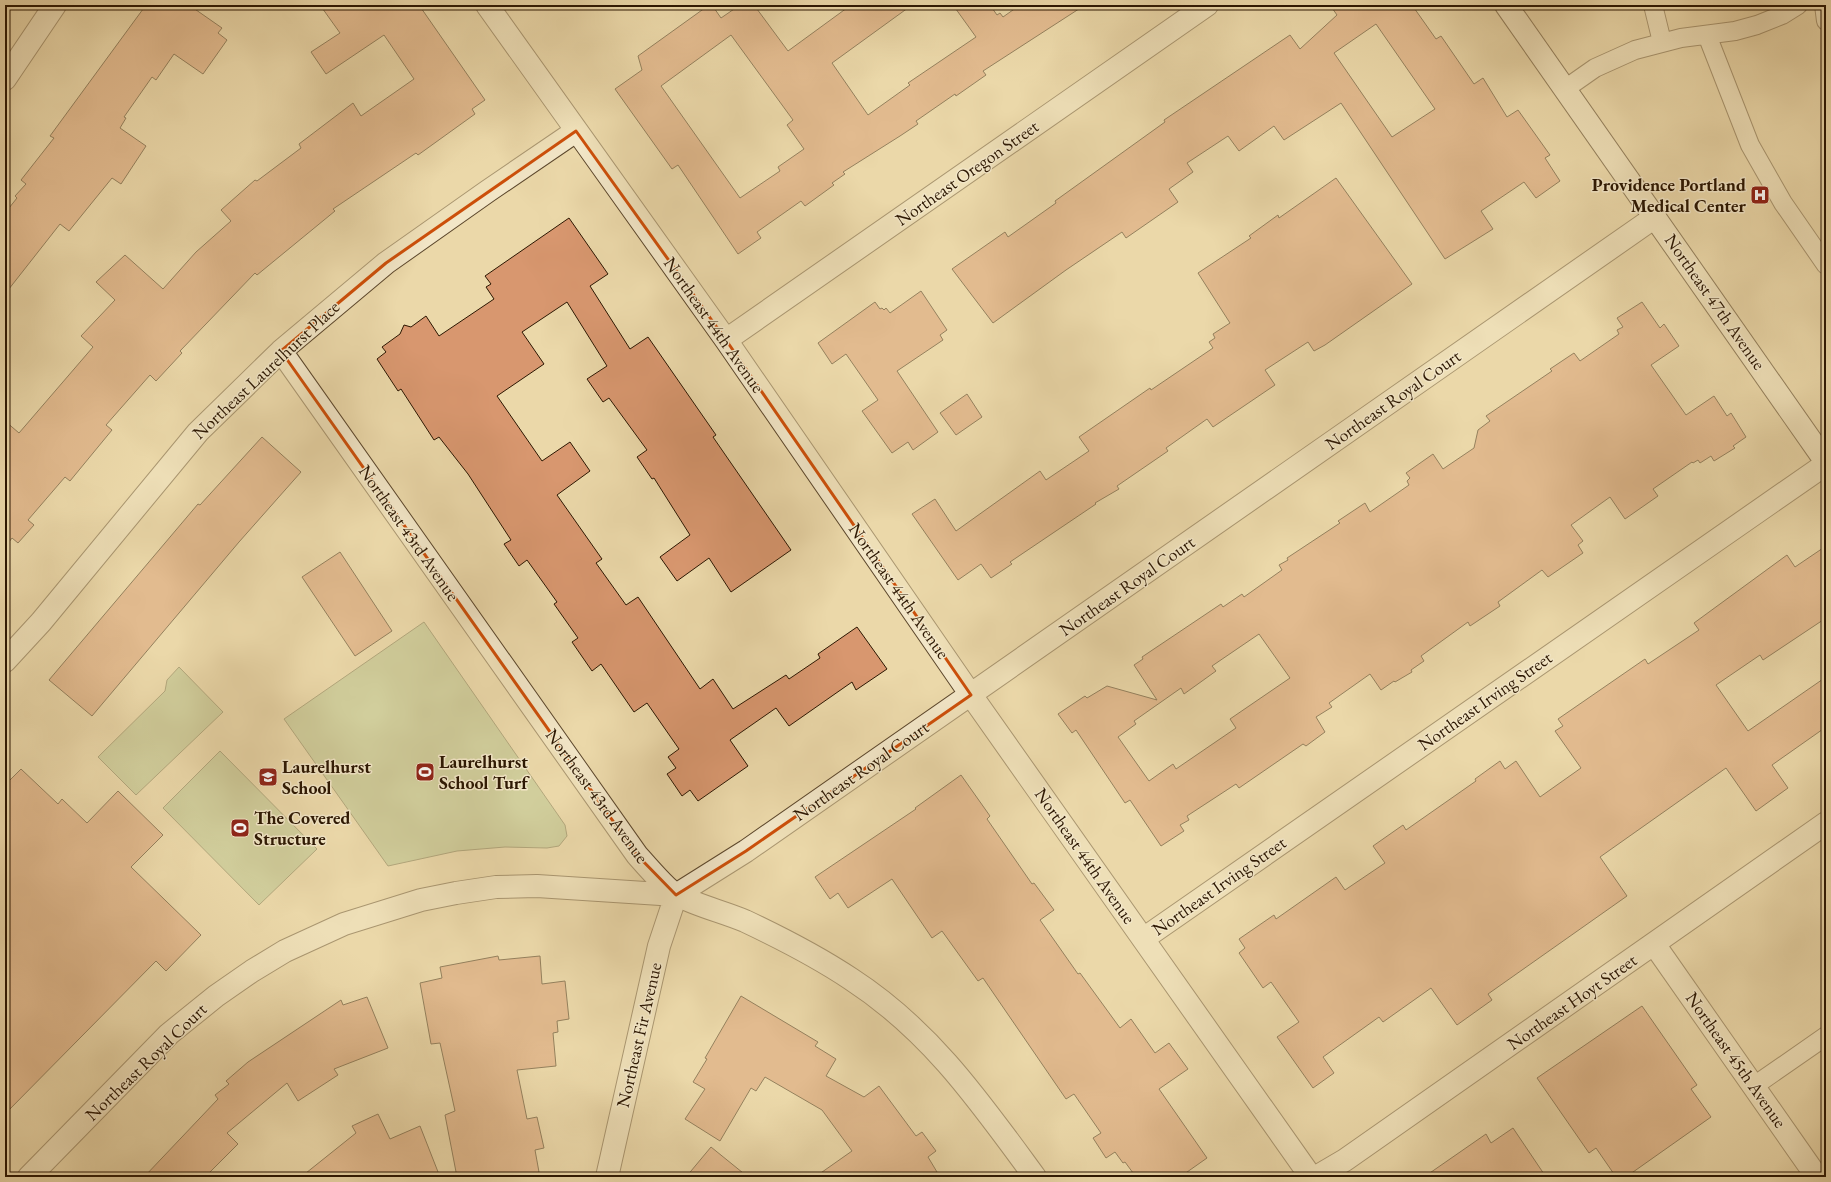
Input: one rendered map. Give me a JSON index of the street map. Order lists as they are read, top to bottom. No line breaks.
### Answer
{"streets":{"street":["Northeast Oregon Street","Northeast 47th Avenue","Northeast 44th Avenue","Northeast Laurelhurst Place","Northeast Royal Court","Northeast 43rd Avenue","Northeast Irving Street","Northeast Hoyt Street","Northeast Fir Avenue","Northeast 45th Avenue"]},"crossings":[["Northeast Oregon Street","Northeast 44th Avenue"],["Northeast 47th Avenue","Northeast Royal Court"],["Northeast 47th Avenue","Northeast Irving Street"],["Northeast 44th Avenue","Northeast Laurelhurst Place"],["Northeast 44th Avenue","Northeast Royal Court"],["Northeast 44th Avenue","Northeast Irving Street"],["Northeast Laurelhurst Place","Northeast 43rd Avenue"],["Northeast Royal Court","Northeast 43rd Avenue"],["Northeast Royal Court","Northeast Fir Avenue"],["Northeast 43rd Avenue","Northeast Fir Avenue"],["Northeast Hoyt Street","Northeast 45th Avenue"]],"places":{"hospital":["Providence Portland Medical Center"],"sports":["Laurelhurst School Turf","The Covered Structure"],"school or university":["Laurelhurst School"]}}
